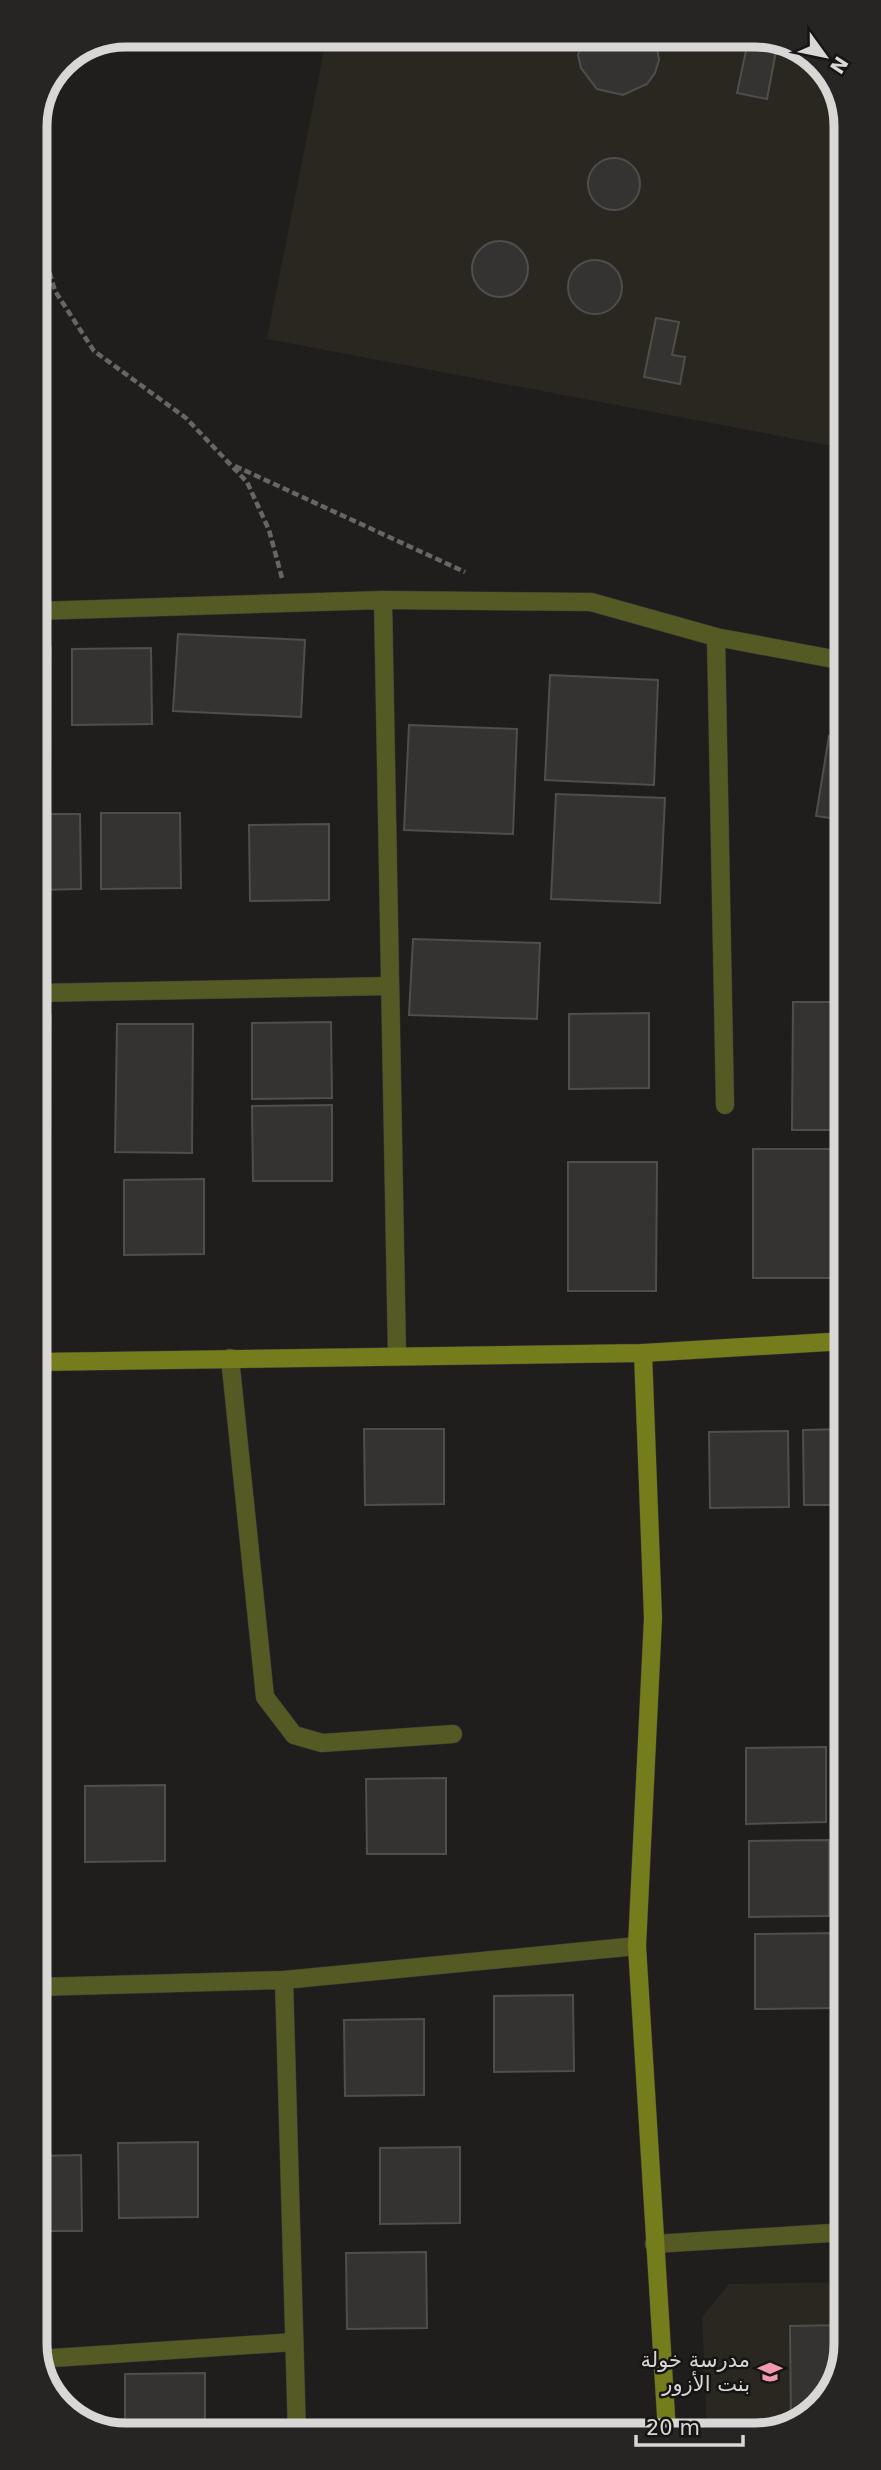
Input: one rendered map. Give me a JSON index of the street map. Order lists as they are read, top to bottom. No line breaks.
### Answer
{"places":{"school or university":["مدرسة خولة بنت الأزور"]},"scale_bar":"20 m","north":"bottom right"}
